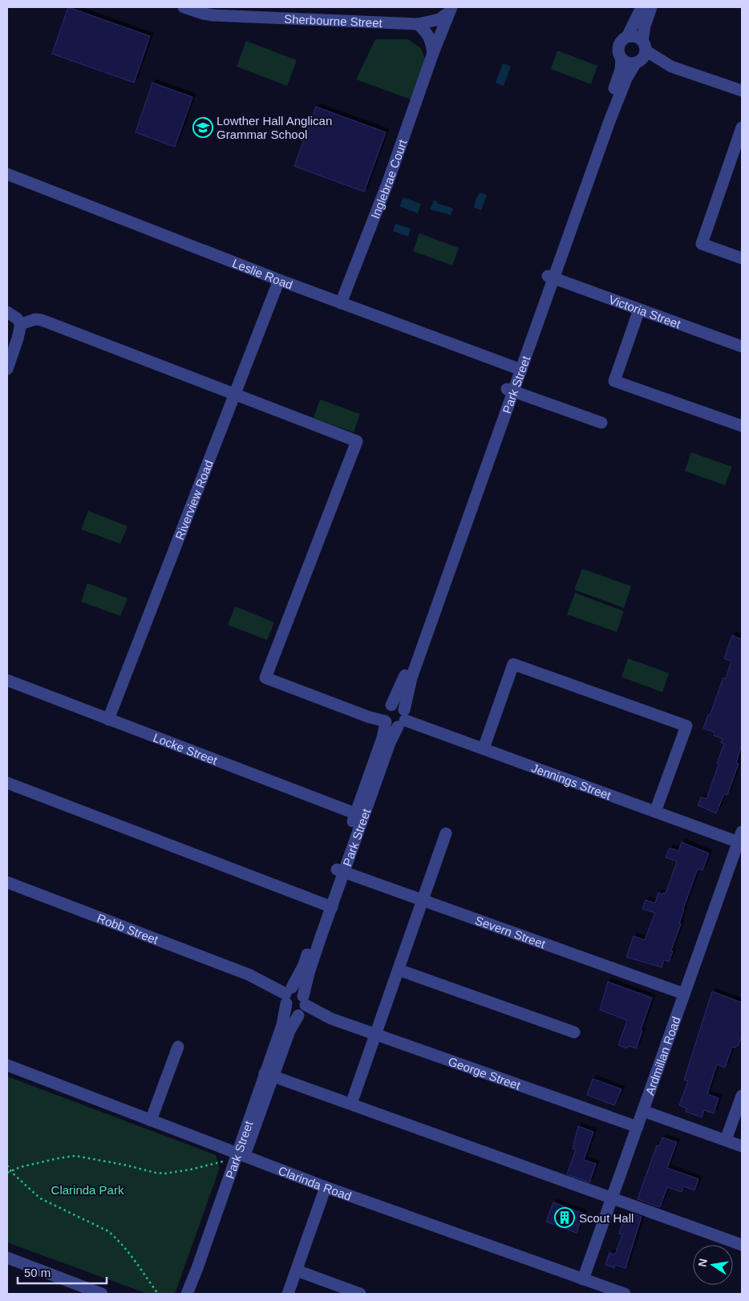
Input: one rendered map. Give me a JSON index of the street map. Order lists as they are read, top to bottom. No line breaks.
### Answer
{"streets":{"street":["Sherbourne Street","Inglebrae Court","Leslie Road","Victoria Street","Park Street","Riverview Road","Locke Street","Jennings Street","Robb Street","Severn Street","Ardmillan Road","George Street","Clarinda Road"]},"crossings":[["Sherbourne Street","Inglebrae Court"],["Inglebrae Court","Leslie Road"],["Leslie Road","Park Street"],["Leslie Road","Riverview Road"],["Victoria Street","Park Street"],["Park Street","Locke Street"],["Park Street","Jennings Street"],["Park Street","Robb Street"],["Park Street","Severn Street"],["Park Street","George Street"],["Park Street","Clarinda Road"],["Riverview Road","Locke Street"],["Jennings Street","Ardmillan Road"],["Severn Street","Ardmillan Road"],["Ardmillan Road","George Street"],["Ardmillan Road","Clarinda Road"]],"parks":["Clarinda Park"],"places":{"school or university":["Lowther Hall Anglican Grammar School"],"building":["Scout Hall"]},"scale_bar":"50 m","north":"left"}
